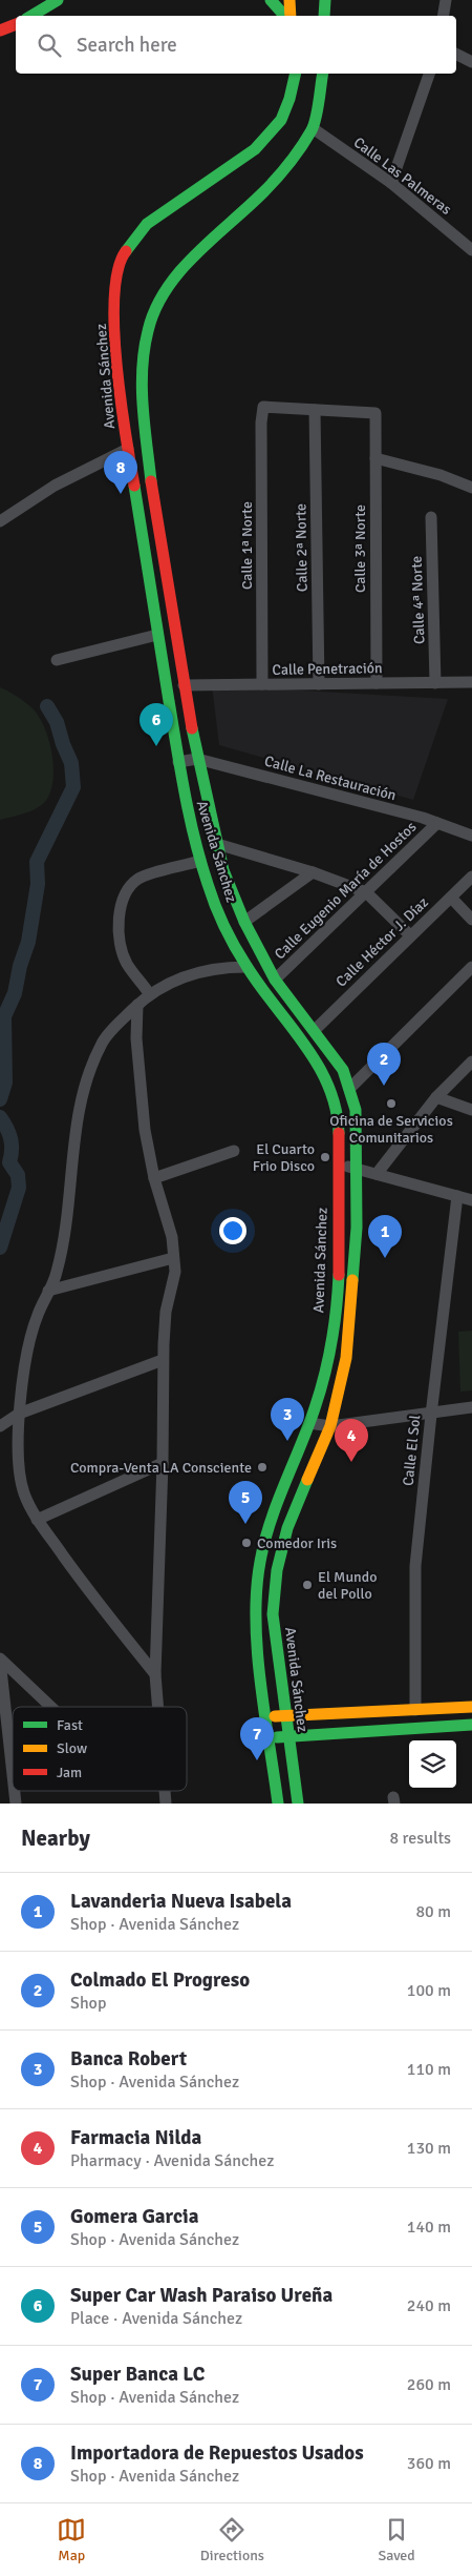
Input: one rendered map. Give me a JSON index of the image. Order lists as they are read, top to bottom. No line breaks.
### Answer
{"streets":{"street":["Calle Las Palmeras","Avenida Sánchez","Calle 1ª Norte","Calle 2ª Norte","Calle 3ª Norte","Calle 4ª Norte","Calle Penetración","Calle La Restauración","Calle Eugenio María de Hostos","Calle Héctor J. Díaz","Calle El Sol"]},"crossings":[["Calle Las Palmeras","Avenida Sánchez"],["Avenida Sánchez","Calle Penetración"],["Avenida Sánchez","Calle La Restauración"],["Avenida Sánchez","Calle Eugenio María de Hostos"],["Avenida Sánchez","Calle Héctor J. Díaz"],["Calle 1ª Norte","Calle 2ª Norte"],["Calle 1ª Norte","Calle 3ª Norte"],["Calle 1ª Norte","Calle Penetración"],["Calle 2ª Norte","Calle 3ª Norte"],["Calle 2ª Norte","Calle Penetración"],["Calle 3ª Norte","Calle Penetración"],["Calle 4ª Norte","Calle Penetración"],["Calle La Restauración","Calle Eugenio María de Hostos"]],"places":["Oficina de Servicios Comunitarios","El Cuarto Frio Disco","Compra-Venta LA Consciente","Comedor Iris","El Mundo del Pollo"],"legend":["Fast","Slow","Jam"],"page":{"search":"Search here","pins":["8","6","2","1","3","4","5","7"],"heading":["Nearby","8 results"],"list":[{"mark":"1","name":"Lavanderia Nueva Isabela","note":"Shop · Avenida Sánchez","value":"80 m"},{"mark":"2","name":"Colmado El Progreso","note":"Shop","value":"100 m"},{"mark":"3","name":"Banca Robert","note":"Shop · Avenida Sánchez","value":"110 m"},{"mark":"4","name":"Farmacia Nilda","note":"Pharmacy · Avenida Sánchez","value":"130 m"},{"mark":"5","name":"Gomera Garcia","note":"Shop · Avenida Sánchez","value":"140 m"},{"mark":"6","name":"Super Car Wash Paraiso Ureña","note":"Place · Avenida Sánchez","value":"240 m"},{"mark":"7","name":"Super Banca LC","note":"Shop · Avenida Sánchez","value":"260 m"},{"mark":"8","name":"Importadora de Repuestos Usados","note":"Shop · Avenida Sánchez","value":"360 m"}],"nav":["Map","Directions","Saved"]}}
